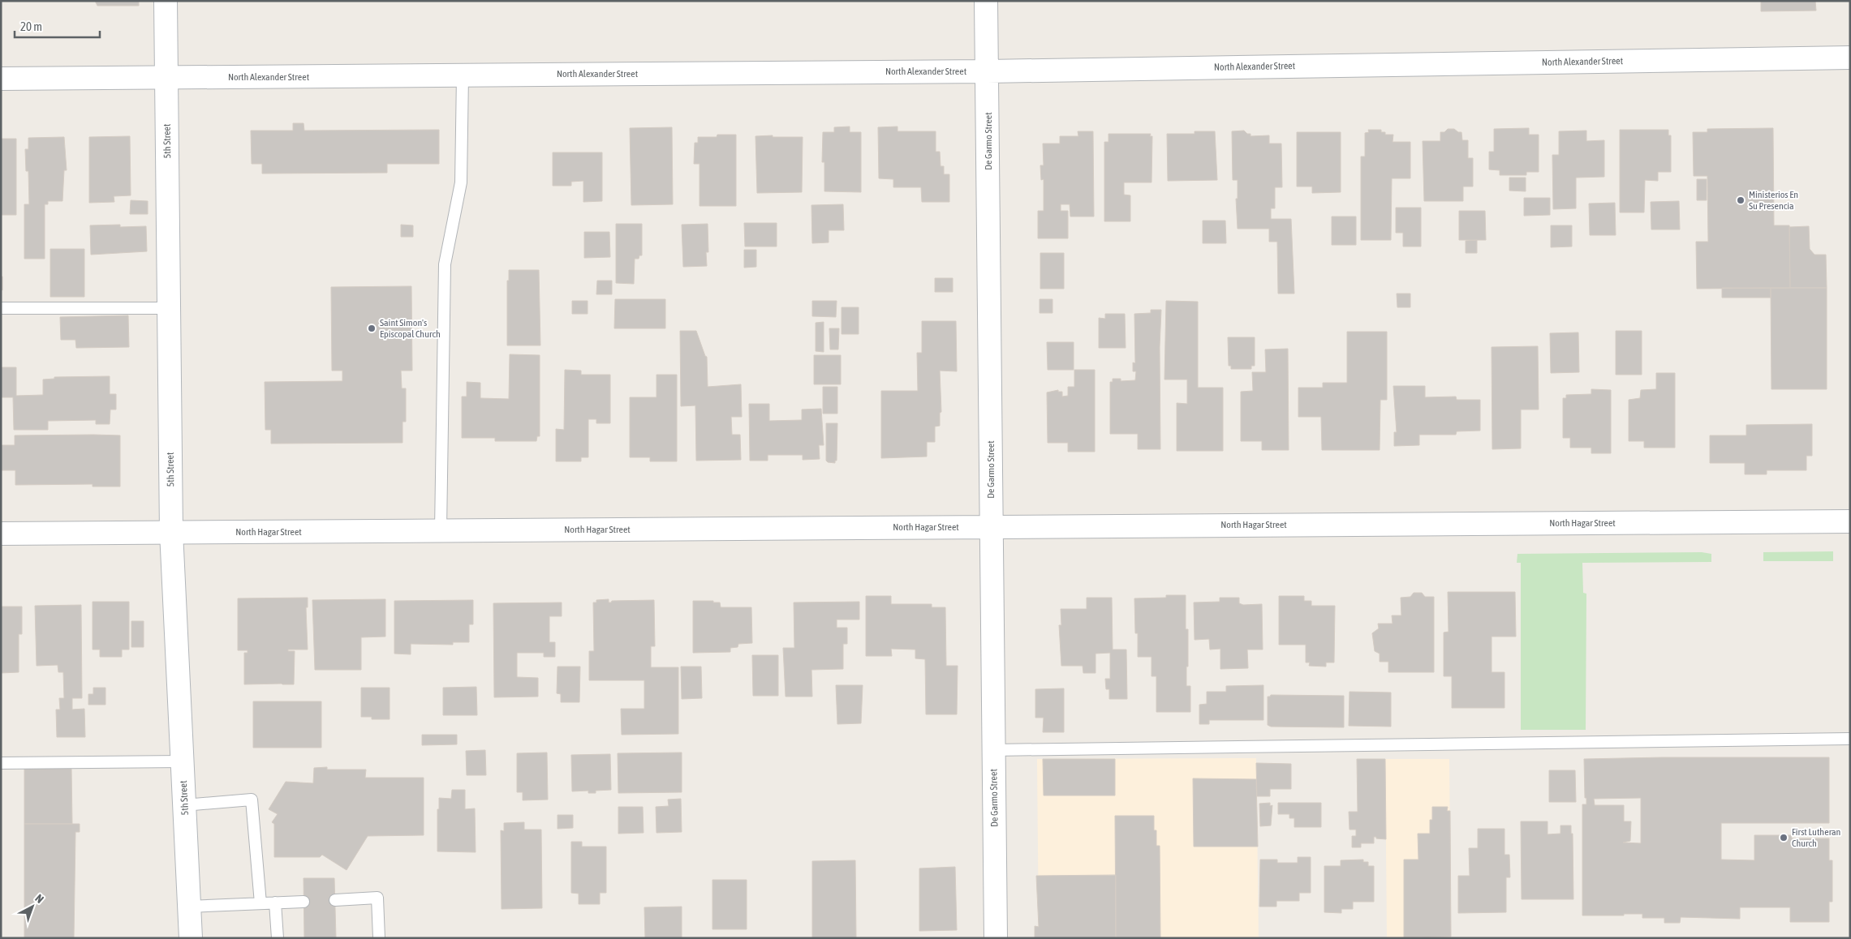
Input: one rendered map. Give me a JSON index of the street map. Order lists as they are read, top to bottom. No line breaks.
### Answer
{"streets":{"street":["North Alexander Street","5th Street","De Garmo Street","North Hagar Street"]},"crossings":[["North Alexander Street","5th Street"],["North Alexander Street","De Garmo Street"],["5th Street","North Hagar Street"],["De Garmo Street","North Hagar Street"]],"places":["Ministerios En Su Presencia","Saint Simon's Episcopal Church","First Lutheran Church"],"scale_bar":"20 m","north":"top right"}
